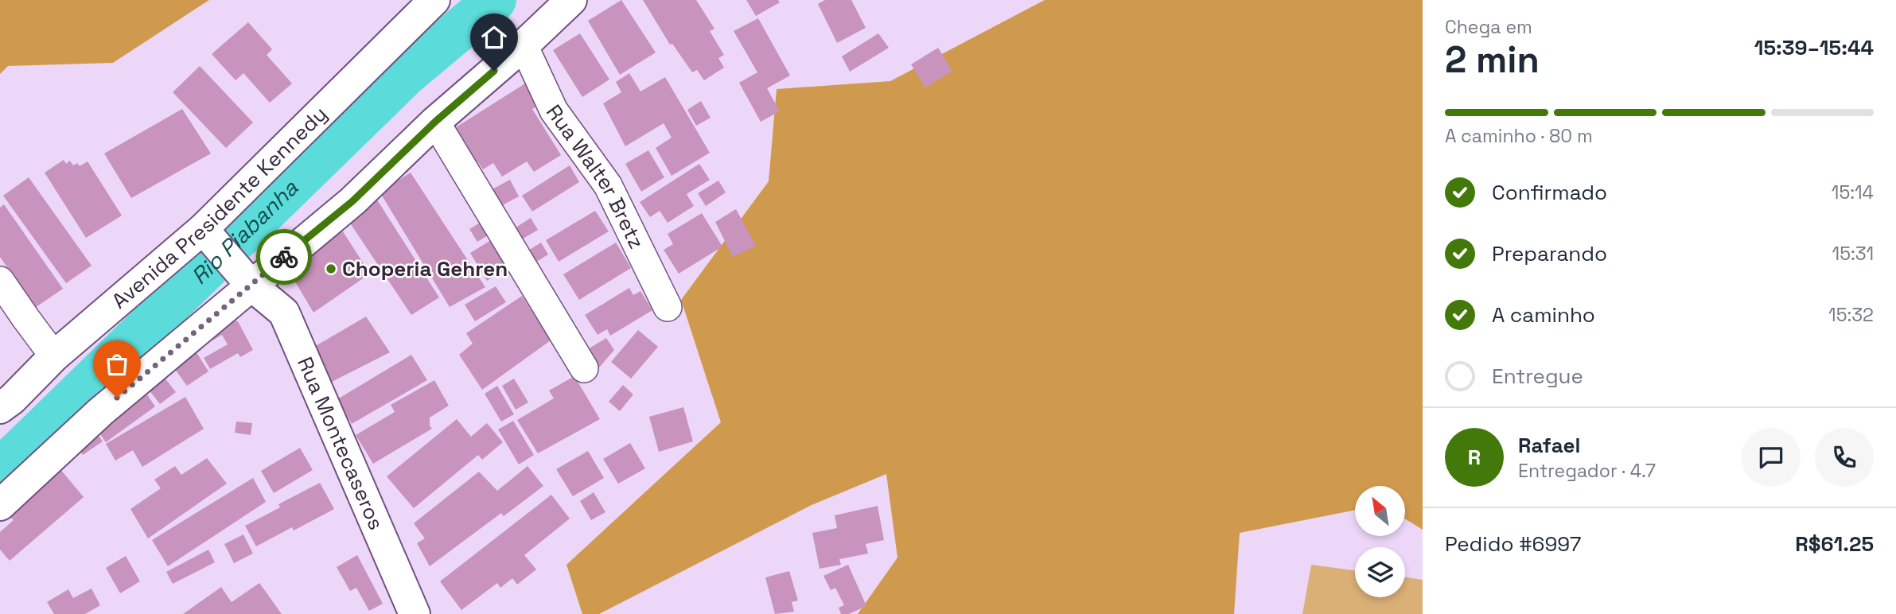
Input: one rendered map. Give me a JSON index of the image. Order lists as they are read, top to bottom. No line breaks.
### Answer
{"streets":{"main road":["Avenida Presidente Kennedy","Rua Montecaseros"],"street":["Rua Walter Bretz"]},"crossings":[["Avenida Presidente Kennedy","Rua Montecaseros"]],"water":["Rio Piabanha"],"places":["Choperia Gehren"],"north":"top left","page":{"heading":["2 min","Chega em","15:39–15:44"],"panel":["Rafael","Entregador · 4.7","Pedido #6997","R$61.25"],"bar":"A caminho · 80 m","list":[["Confirmado","15:14"],["Preparando","15:31"],["A caminho","15:32"],"Entregue"],"round":"R"}}
